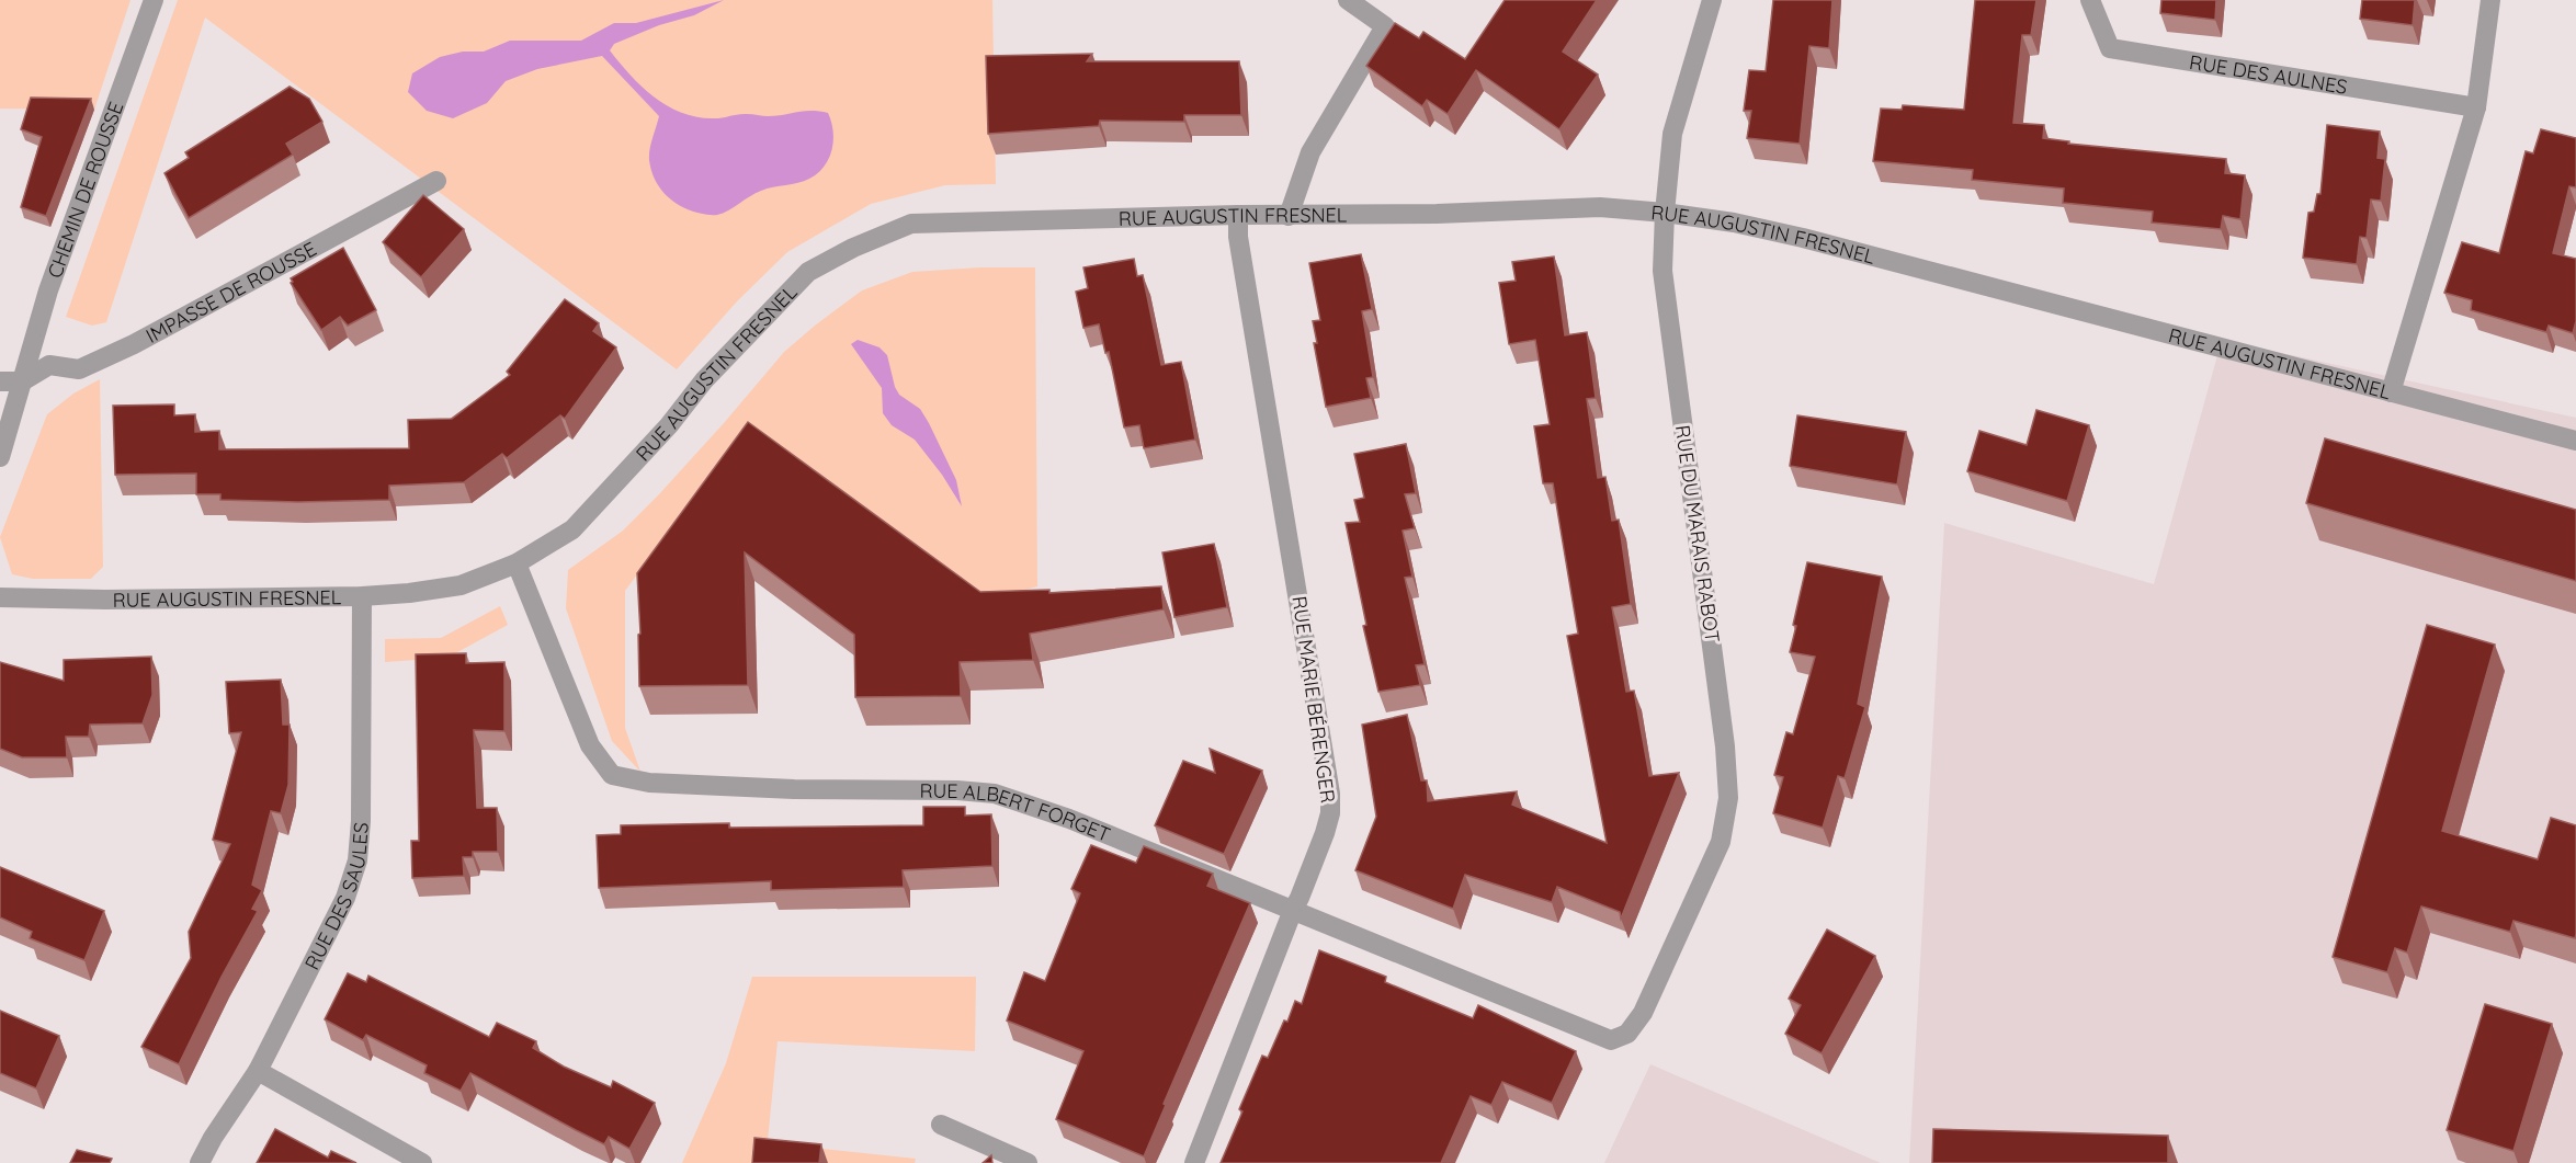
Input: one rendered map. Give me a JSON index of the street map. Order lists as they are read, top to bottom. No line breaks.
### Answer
{"streets":{"street":["RUE DES AULNES","CHEMIN DE ROUSSE","RUE AUGUSTIN FRESNEL","IMPASSE DE ROUSSE","RUE DU MARAIS RABOT","RUE MARIE BÉRENGER","RUE ALBERT FORGET","RUE DES SAULES"]},"crossings":[["CHEMIN DE ROUSSE","IMPASSE DE ROUSSE"],["RUE AUGUSTIN FRESNEL","RUE DU MARAIS RABOT"],["RUE AUGUSTIN FRESNEL","RUE MARIE BÉRENGER"],["RUE AUGUSTIN FRESNEL","RUE ALBERT FORGET"],["RUE AUGUSTIN FRESNEL","RUE DES SAULES"],["RUE DU MARAIS RABOT","RUE ALBERT FORGET"],["RUE MARIE BÉRENGER","RUE ALBERT FORGET"]]}
